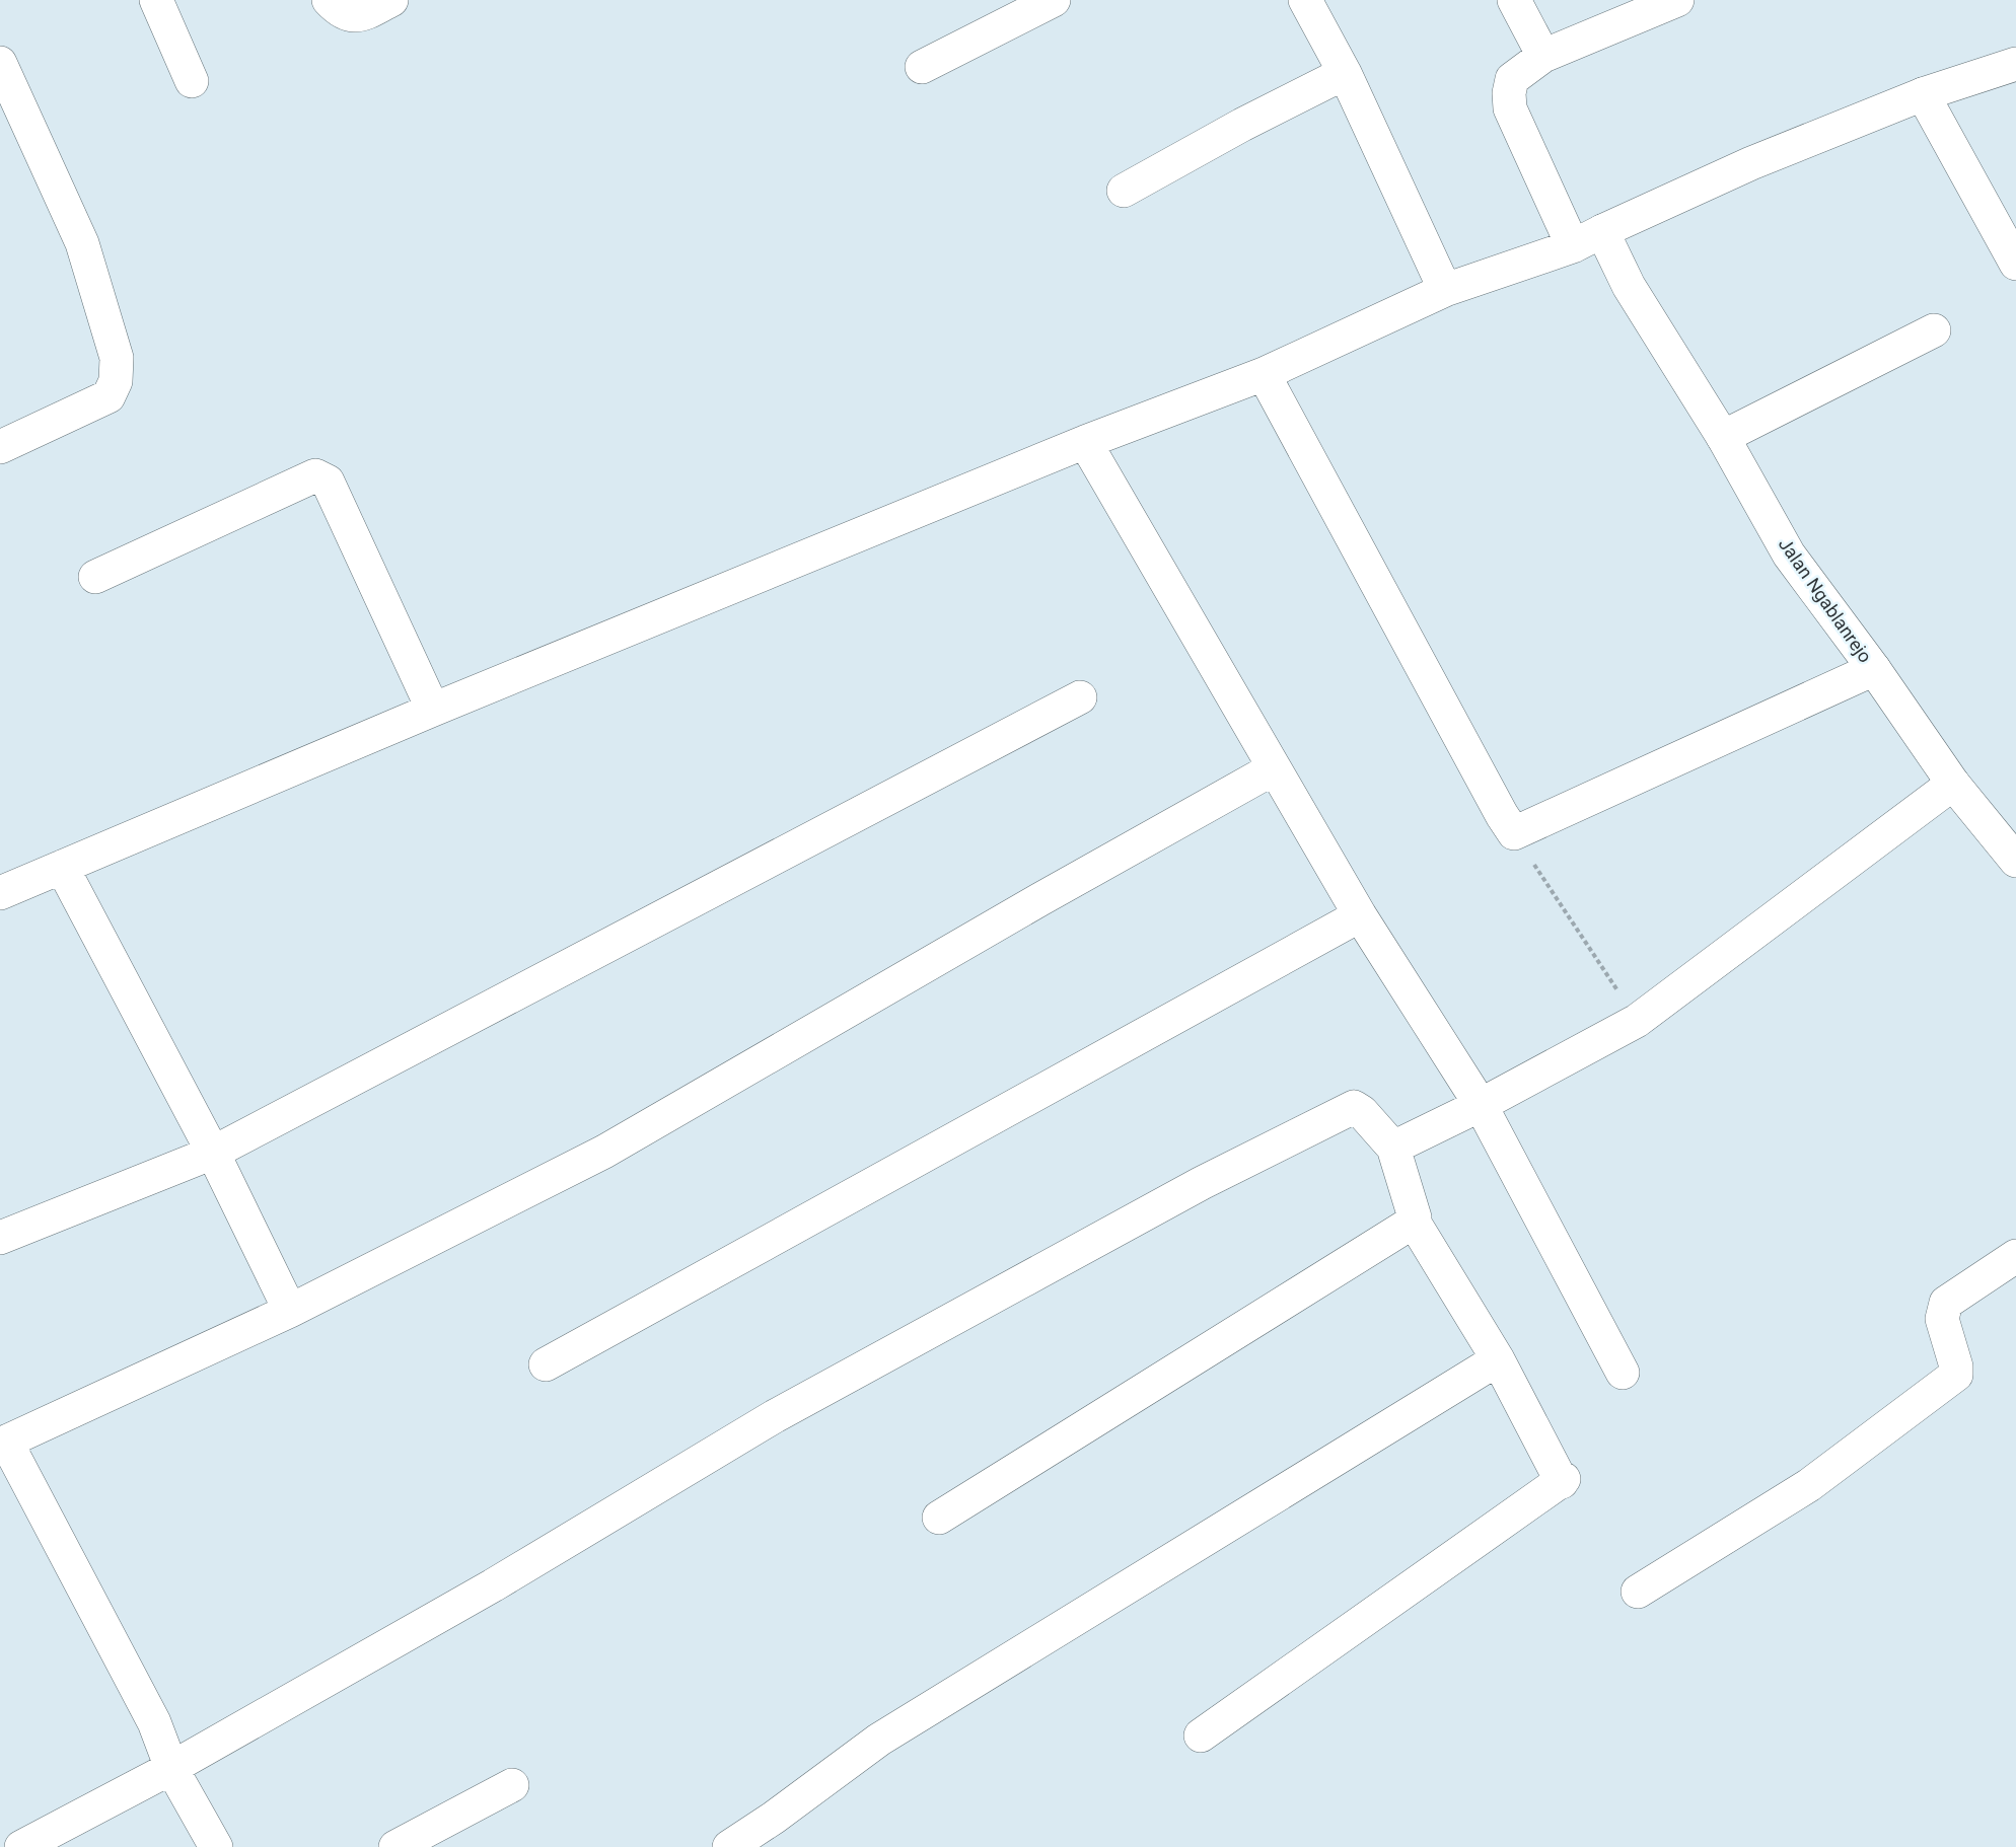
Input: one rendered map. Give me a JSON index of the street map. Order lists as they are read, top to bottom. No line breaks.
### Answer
{"streets":{"street":["Jalan Ngablanrejo"]}}
